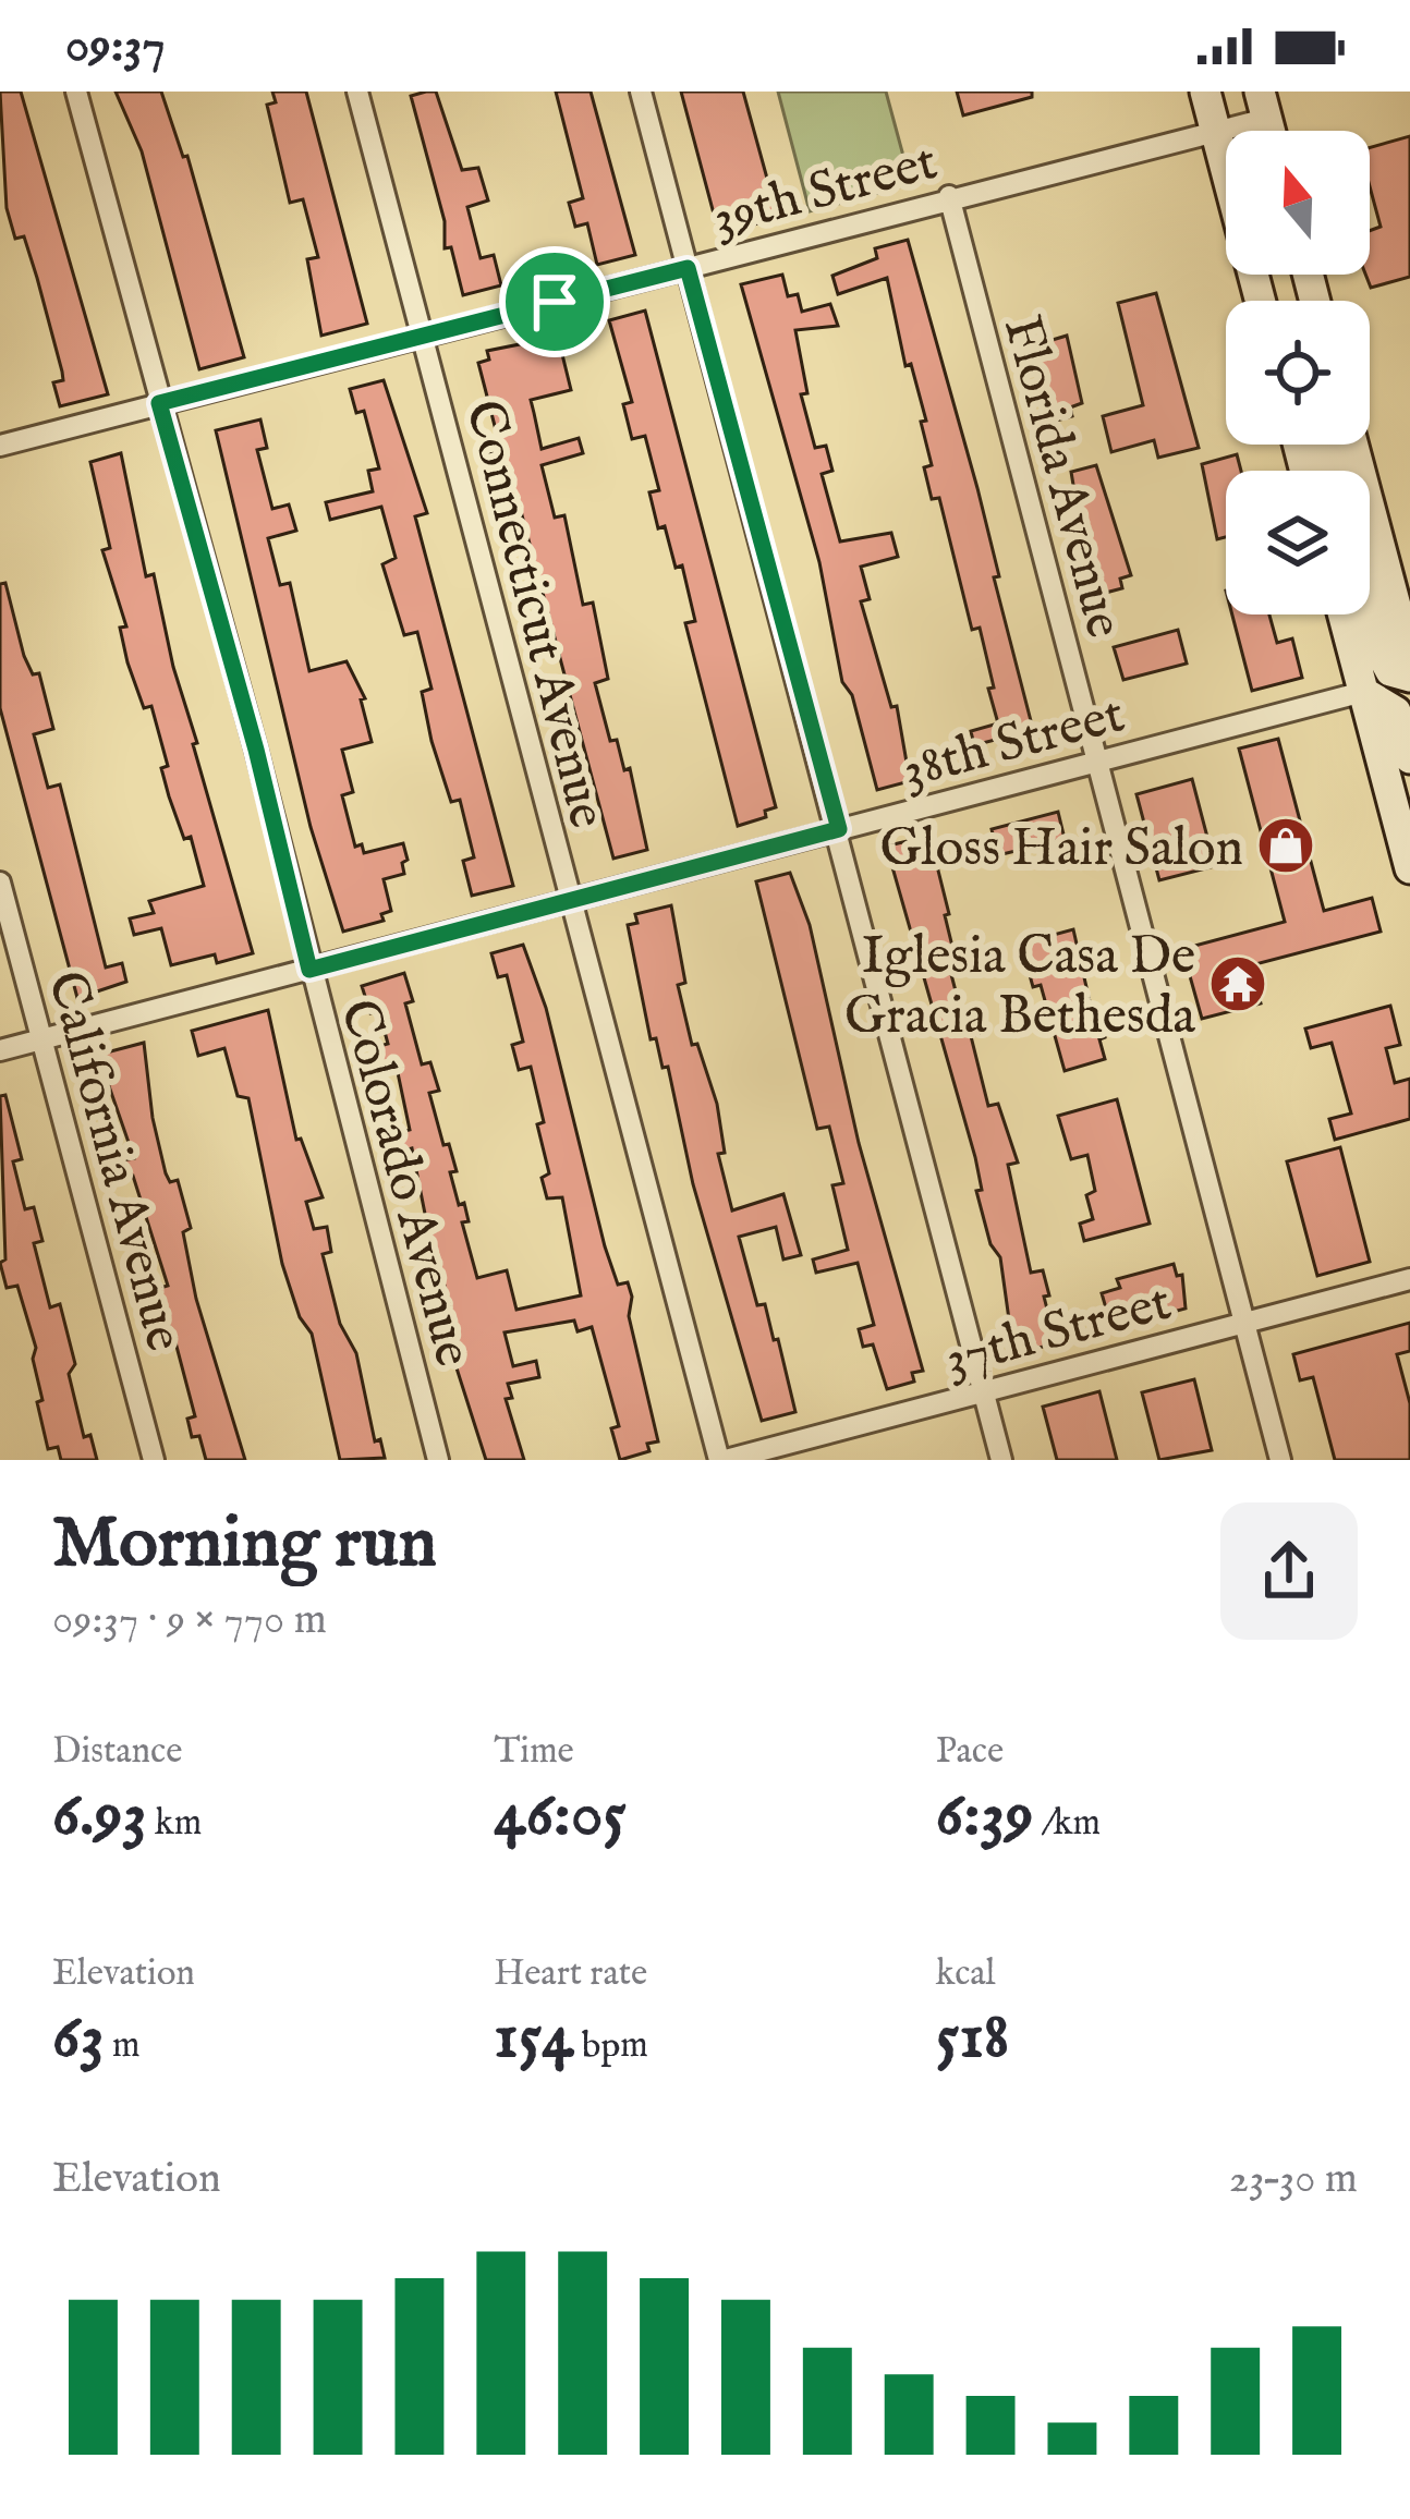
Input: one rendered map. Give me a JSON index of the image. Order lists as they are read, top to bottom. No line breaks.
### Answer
{"streets":{"street":["39th Street","Florida Avenue","Connecticut Avenue","38th Street","California Avenue","Colorado Avenue","37th Street"]},"crossings":[["39th Street","Florida Avenue"],["39th Street","Connecticut Avenue"],["39th Street","Colorado Avenue"],["Florida Avenue","38th Street"],["Florida Avenue","37th Street"],["Connecticut Avenue","38th Street"],["Connecticut Avenue","37th Street"],["38th Street","California Avenue"],["38th Street","Colorado Avenue"]],"places":{"shop":["Gloss Hair Salon"],"temple":["Iglesia Casa De Gracia Bethesda"]},"north":"top","page":{"status":"09:37","heading":["Morning run","09:37 · 9 × 770 m"],"stats":[["Distance","6.93 km"],["Time","46:05"],["Pace","6:39 /km"],["Elevation","63 m"],["Heart rate","154 bpm"],["kcal","518"]],"chart":["Elevation","23–30 m"]}}
